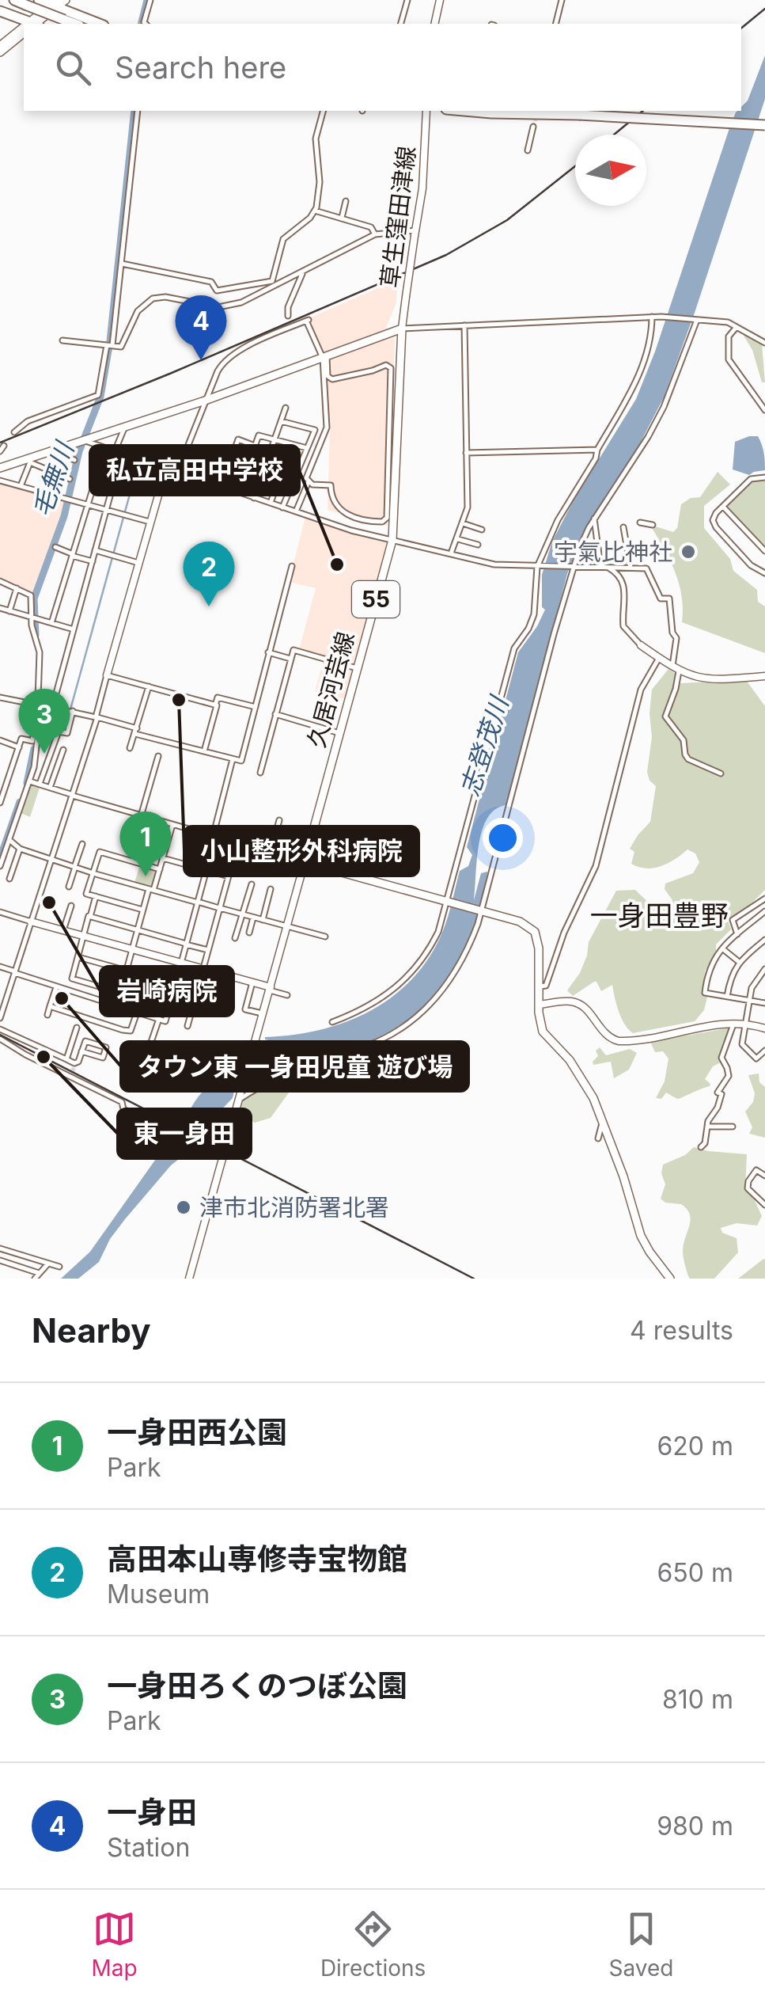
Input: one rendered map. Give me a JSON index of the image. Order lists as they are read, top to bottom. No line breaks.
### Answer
{"streets":{"main road":["55","久居河芸線"],"street":["草生窪田津線"]},"crossings":[["草生窪田津線","久居河芸線"]],"districts":["一身田豊野"],"water":["毛無川","志登茂川"],"places":["宇氣比神社","私立高田中学校","小山整形外科病院","岩崎病院","タウン東 一身田児童 遊び場","東一身田","津市北消防署北署"],"north":"right","page":{"search":"Search here","pins":["4","2","3","1"],"heading":["Nearby","4 results"],"list":[{"mark":"1","name":"一身田西公園","note":"Park","value":"620 m"},{"mark":"2","name":"高田本山専修寺宝物館","note":"Museum","value":"650 m"},{"mark":"3","name":"一身田ろくのつぼ公園","note":"Park","value":"810 m"},{"mark":"4","name":"一身田","note":"Station","value":"980 m"}],"nav":["Map","Directions","Saved"]}}
